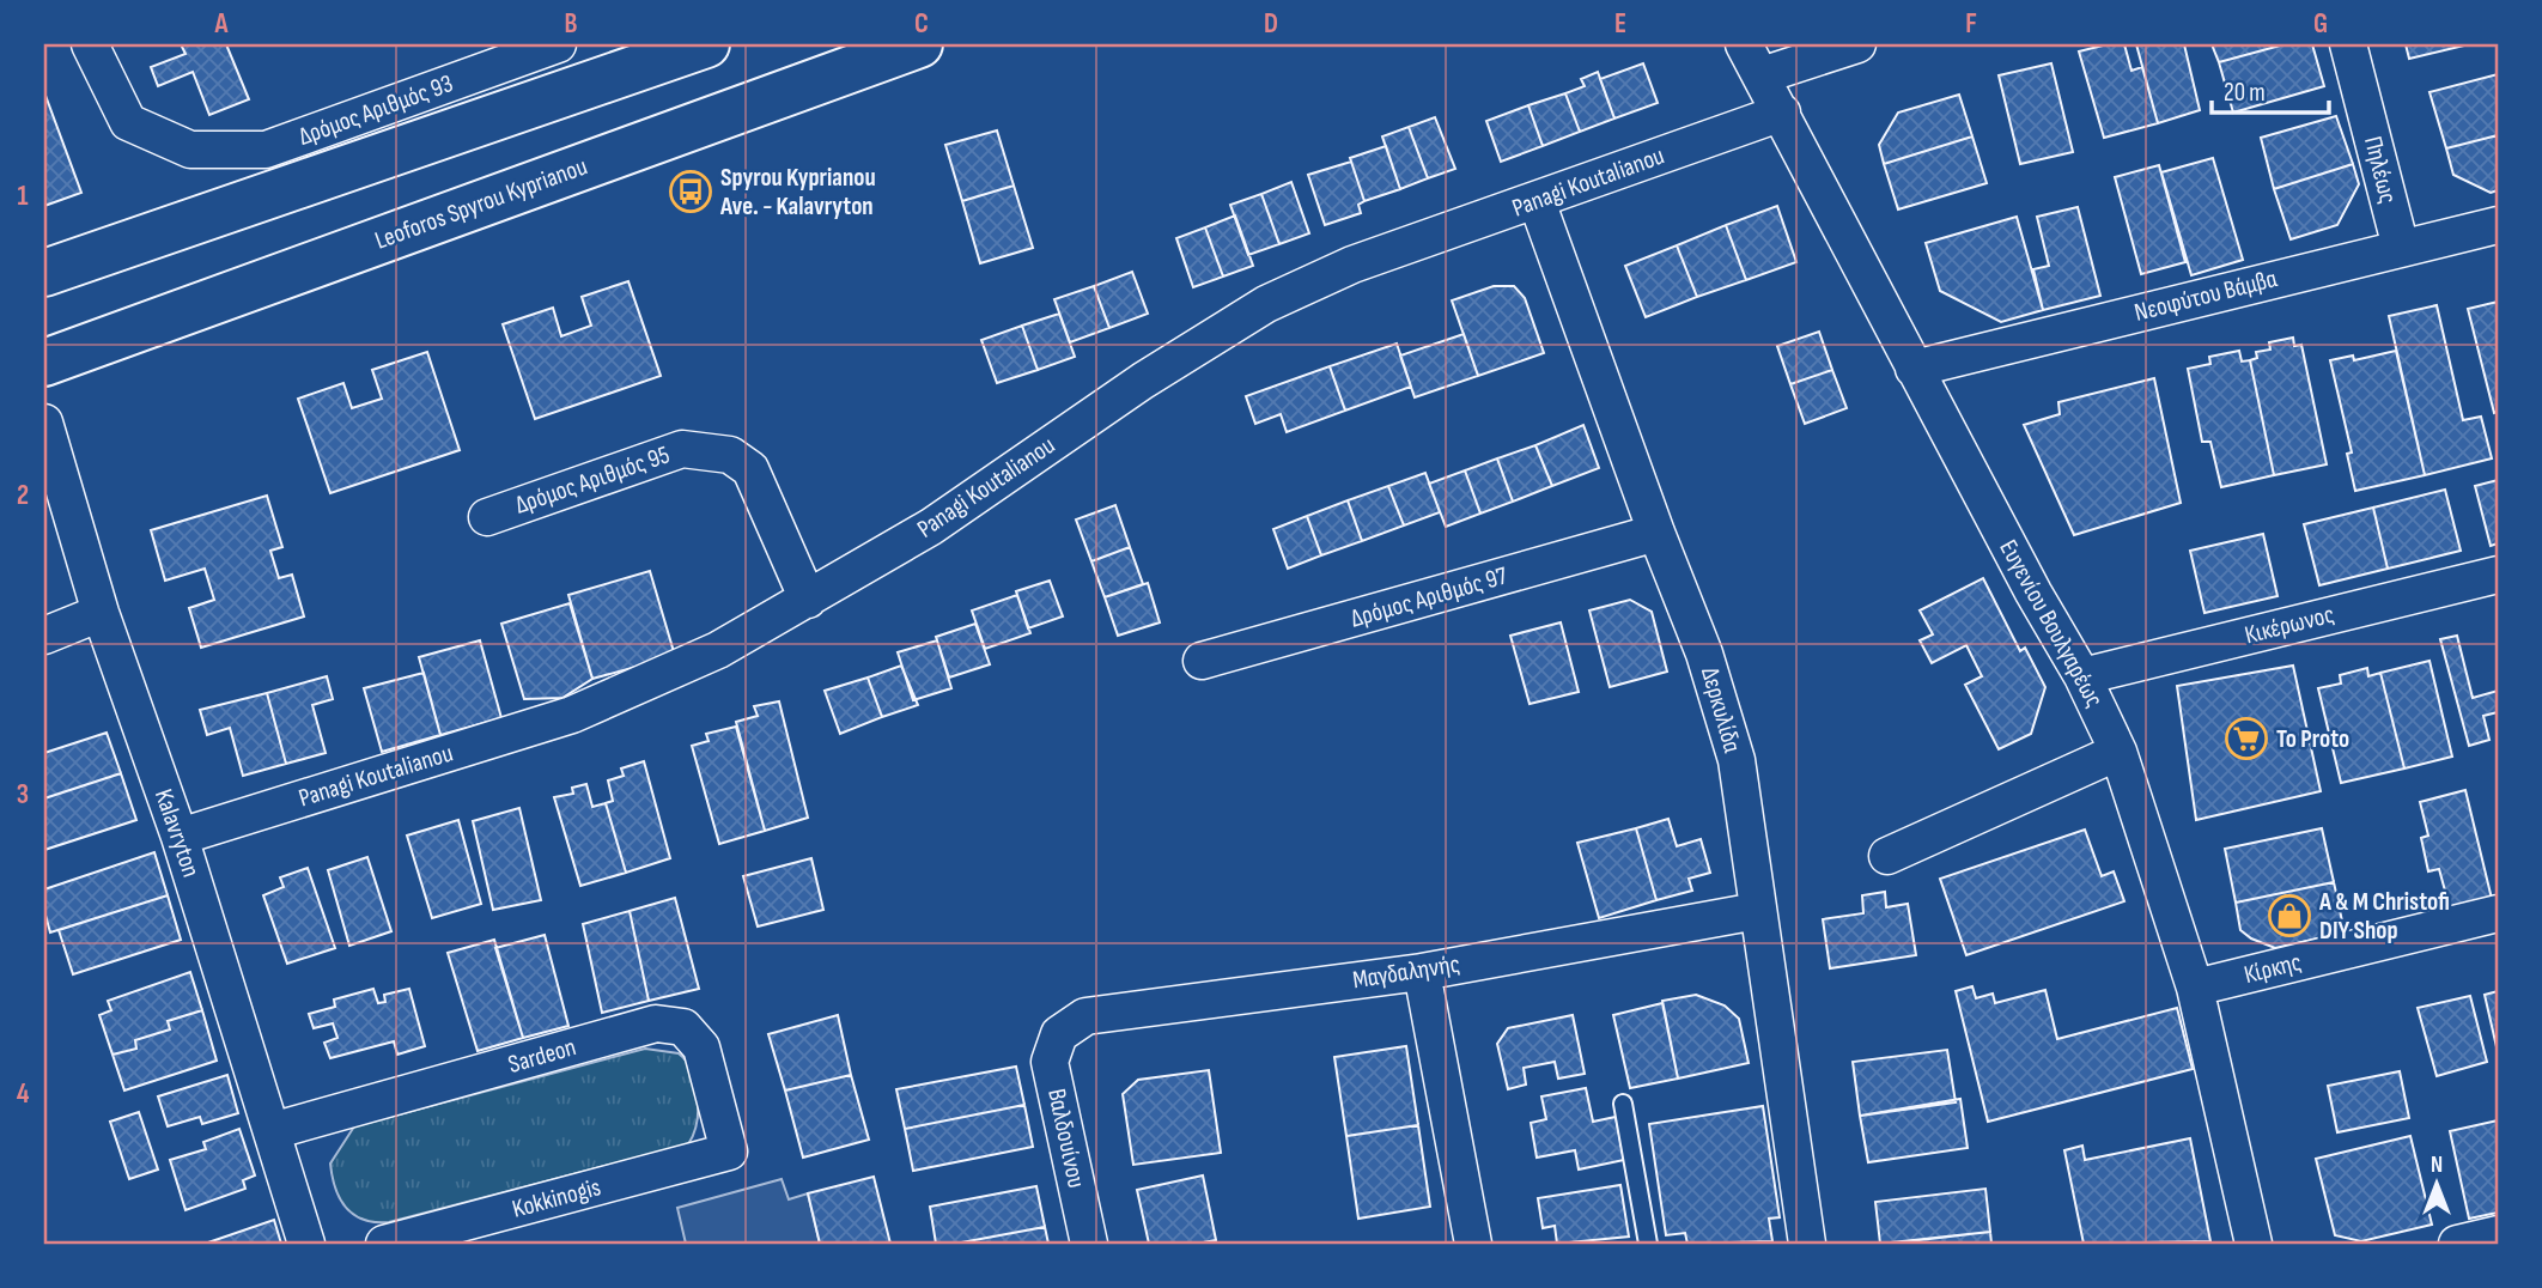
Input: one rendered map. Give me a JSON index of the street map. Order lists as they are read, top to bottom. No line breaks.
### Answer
{"streets":{"main road":["Leoforos Spyrou Kyprianou"],"street":["Δρόμος Αριθμός 93","Πηλέως","Panagi Koutalianou","Νεοφύτου Βάμβα","Δρόμος Αριθμός 95","Δρόμος Αριθμός 97","Ευγενίου Βουλγαρέως","Κικέρωνος","Δερκυλίδα","Kalavryton","Κίρκης","Μαγδαληνής","Sardeon","Βαλδουίνου","Kokkinogis"]},"crossings":[["Πηλέως","Νεοφύτου Βάμβα"],["Panagi Koutalianou","Δρόμος Αριθμός 95"],["Panagi Koutalianou","Ευγενίου Βουλγαρέως"],["Panagi Koutalianou","Δερκυλίδα"],["Panagi Koutalianou","Kalavryton"],["Νεοφύτου Βάμβα","Ευγενίου Βουλγαρέως"],["Δρόμος Αριθμός 97","Δερκυλίδα"],["Ευγενίου Βουλγαρέως","Κικέρωνος"],["Ευγενίου Βουλγαρέως","Κίρκης"],["Δερκυλίδα","Μαγδαληνής"],["Kalavryton","Sardeon"],["Μαγδαληνής","Βαλδουίνου"],["Sardeon","Kokkinogis"]],"places":{"bus stop":["Spyrou Kyprianou Ave. - Kalavryton"],"supermarket":["To Proto"],"shop":["A & M Christofi DIY Shop"]},"scale_bar":"20 m","north":"top","grid":{"columns":["A","B","C","D","E","F","G"],"rows":["1","2","3","4"]}}
